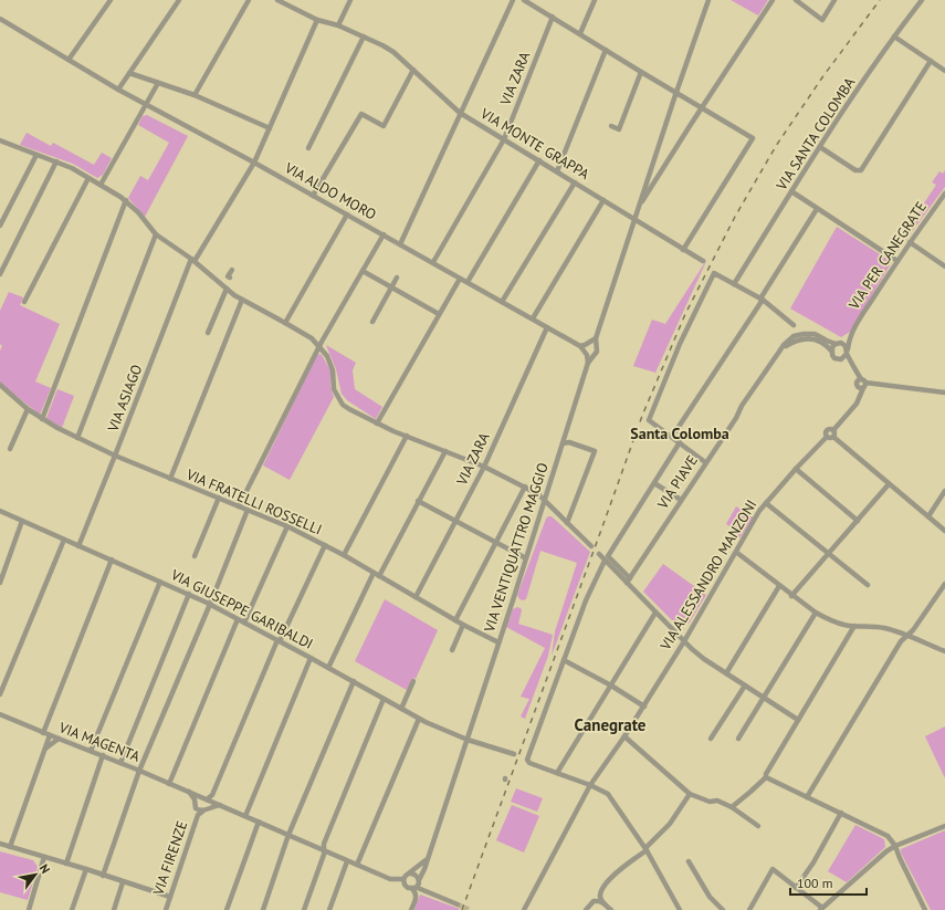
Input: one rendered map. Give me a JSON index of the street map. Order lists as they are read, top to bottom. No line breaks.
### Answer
{"streets":{"street":["VIA ZARA","VIA SANTA COLOMBA","VIA MONTE GRAPPA","VIA ALDO MORO","VIA PER CANEGRATE","VIA ASIAGO","VIA PIAVE","VIA FRATELLI ROSSELLI","VIA VENTIQUATTRO MAGGIO","VIA ALESSANDRO MANZONI","VIA GIUSEPPE GARIBALDI","VIA MAGENTA","VIA FIRENZE"]},"crossings":[["VIA ZARA","VIA MONTE GRAPPA"],["VIA ZARA","VIA ALDO MORO"],["VIA ZARA","VIA FRATELLI ROSSELLI"],["VIA MONTE GRAPPA","VIA ASIAGO"],["VIA MONTE GRAPPA","VIA VENTIQUATTRO MAGGIO"],["VIA ALDO MORO","VIA ASIAGO"],["VIA ALDO MORO","VIA VENTIQUATTRO MAGGIO"],["VIA ASIAGO","VIA FRATELLI ROSSELLI"],["VIA ASIAGO","VIA GIUSEPPE GARIBALDI"],["VIA FRATELLI ROSSELLI","VIA VENTIQUATTRO MAGGIO"],["VIA VENTIQUATTRO MAGGIO","VIA GIUSEPPE GARIBALDI"],["VIA VENTIQUATTRO MAGGIO","VIA MAGENTA"],["VIA MAGENTA","VIA FIRENZE"]],"districts":["Santa Colomba","Canegrate"],"scale_bar":"100 m","north":"top right"}
